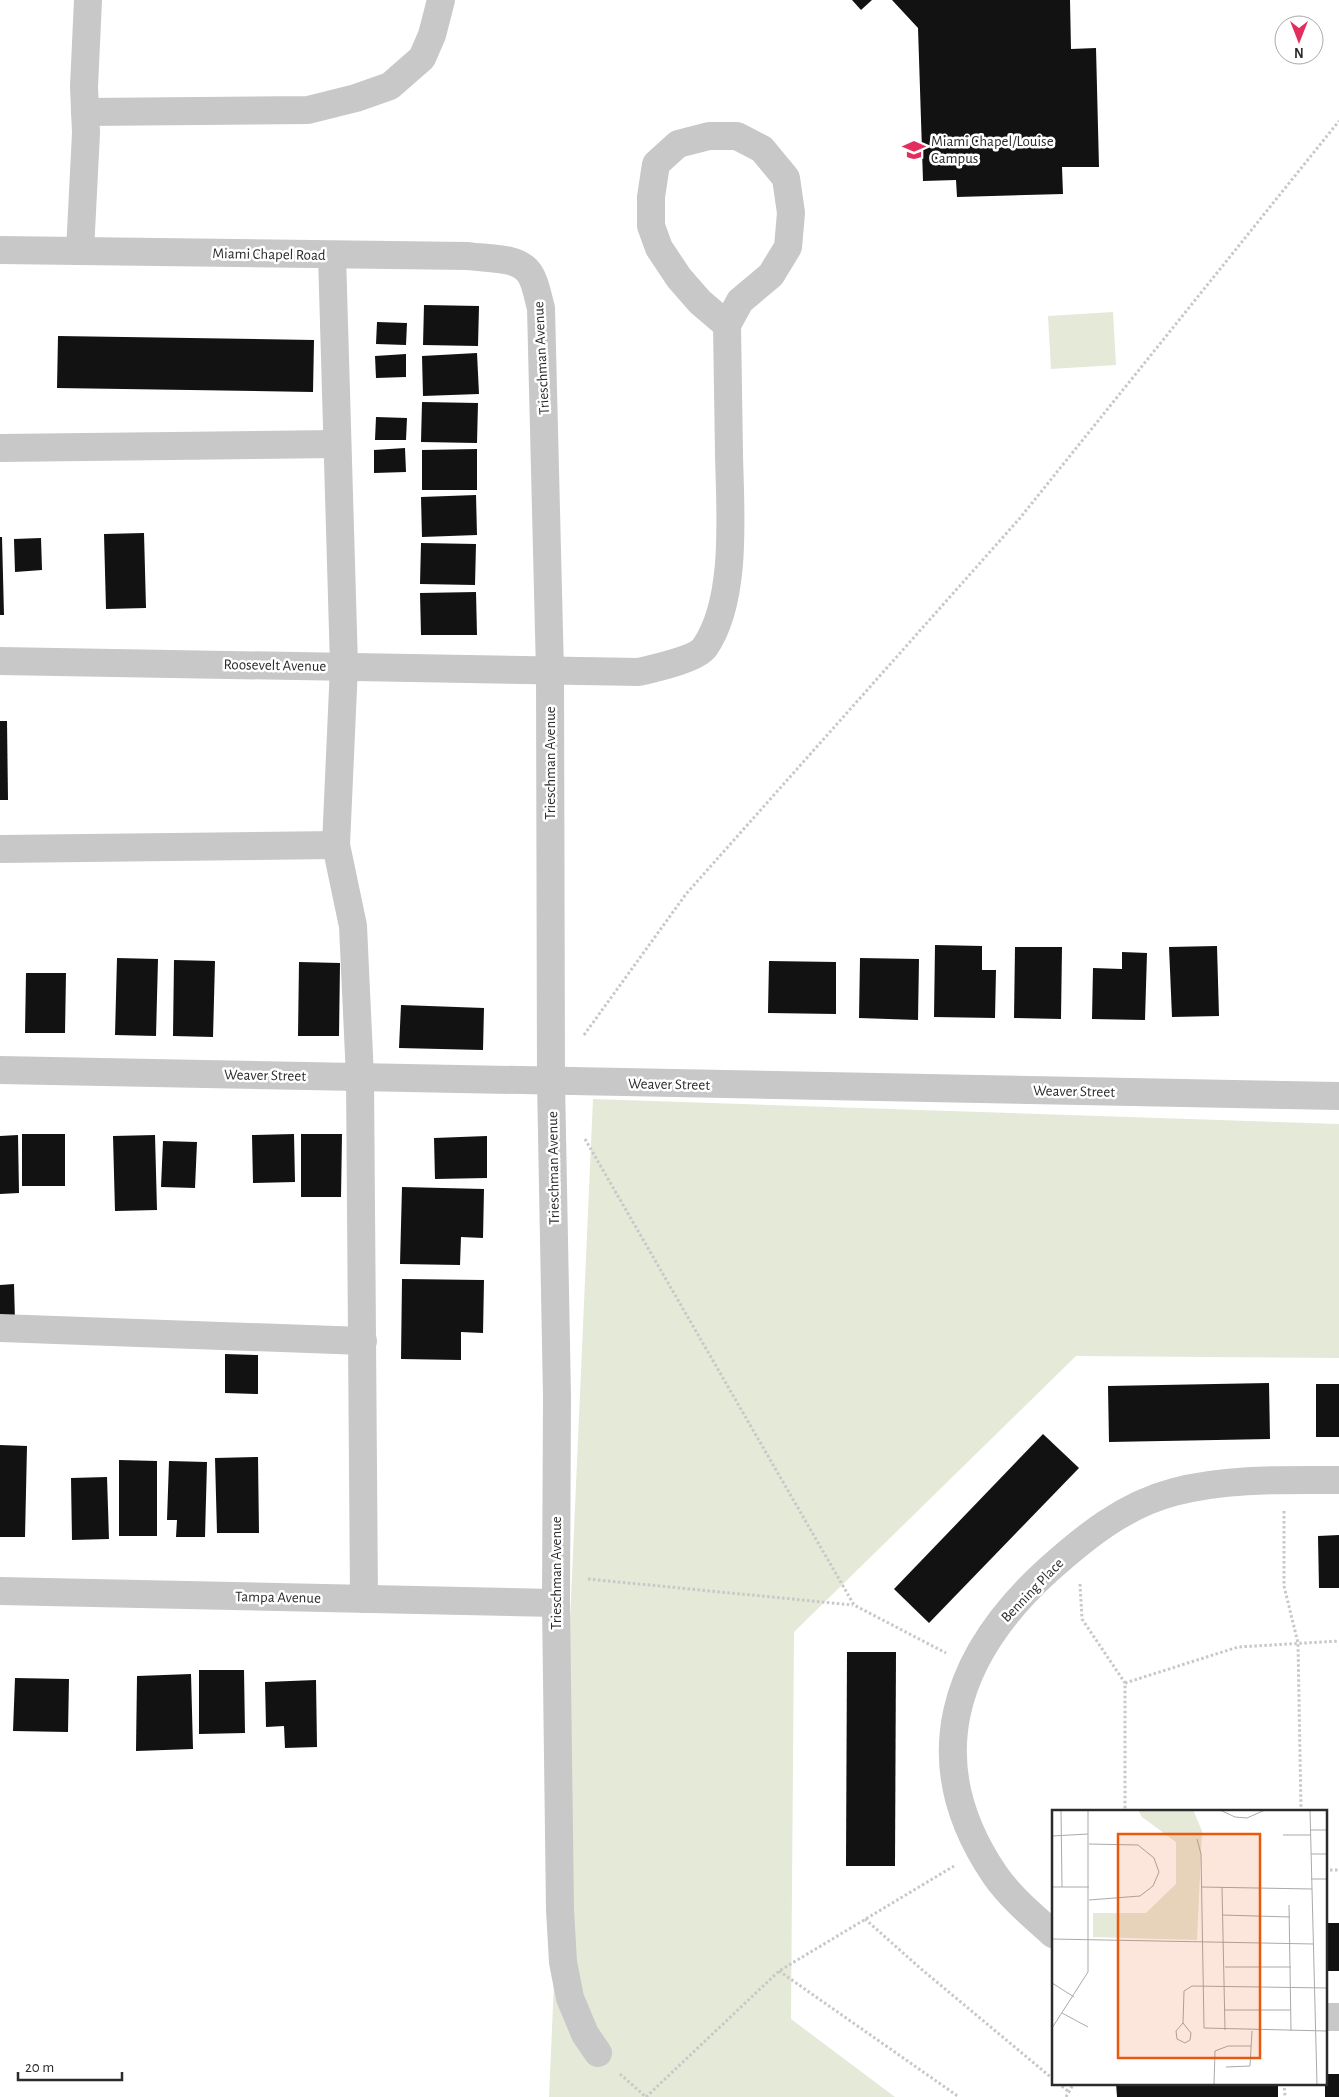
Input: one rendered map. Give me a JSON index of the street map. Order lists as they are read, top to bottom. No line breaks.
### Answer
{"streets":{"street":["Miami Chapel Road","Trieschman Avenue","Roosevelt Avenue","Weaver Street","Benning Place","Tampa Avenue"]},"crossings":[["Miami Chapel Road","Trieschman Avenue"],["Trieschman Avenue","Roosevelt Avenue"],["Trieschman Avenue","Weaver Street"],["Trieschman Avenue","Tampa Avenue"]],"places":{"school or university":["Miami Chapel/Louise Campus"]},"scale_bar":"20 m","north":"bottom"}
